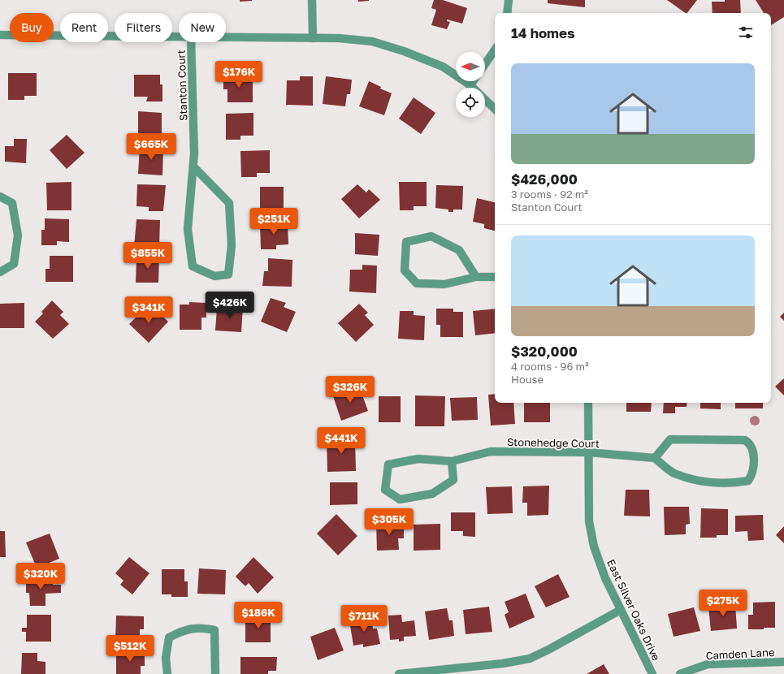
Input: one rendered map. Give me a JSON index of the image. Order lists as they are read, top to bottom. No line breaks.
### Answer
{"streets":{"street":["Stanton Court","Stonehedge Court","East Silver Oaks Drive","Camden Lane"]},"crossings":[["Stonehedge Court","East Silver Oaks Drive"]],"north":"left","page":{"chip":["Buy","Rent","Filters","New"],"heading":"14 homes","list":[{"name":"$426,000","note":"3 rooms · 92 m² · Stanton Court"},{"name":"$320,000","note":"4 rooms · 96 m² · House"}],"price":["$176K","$665K","$251K","$855K","$426K","$341K","$326K","$441K","$305K","$320K","$275K","$186K","$711K","$512K"]}}
